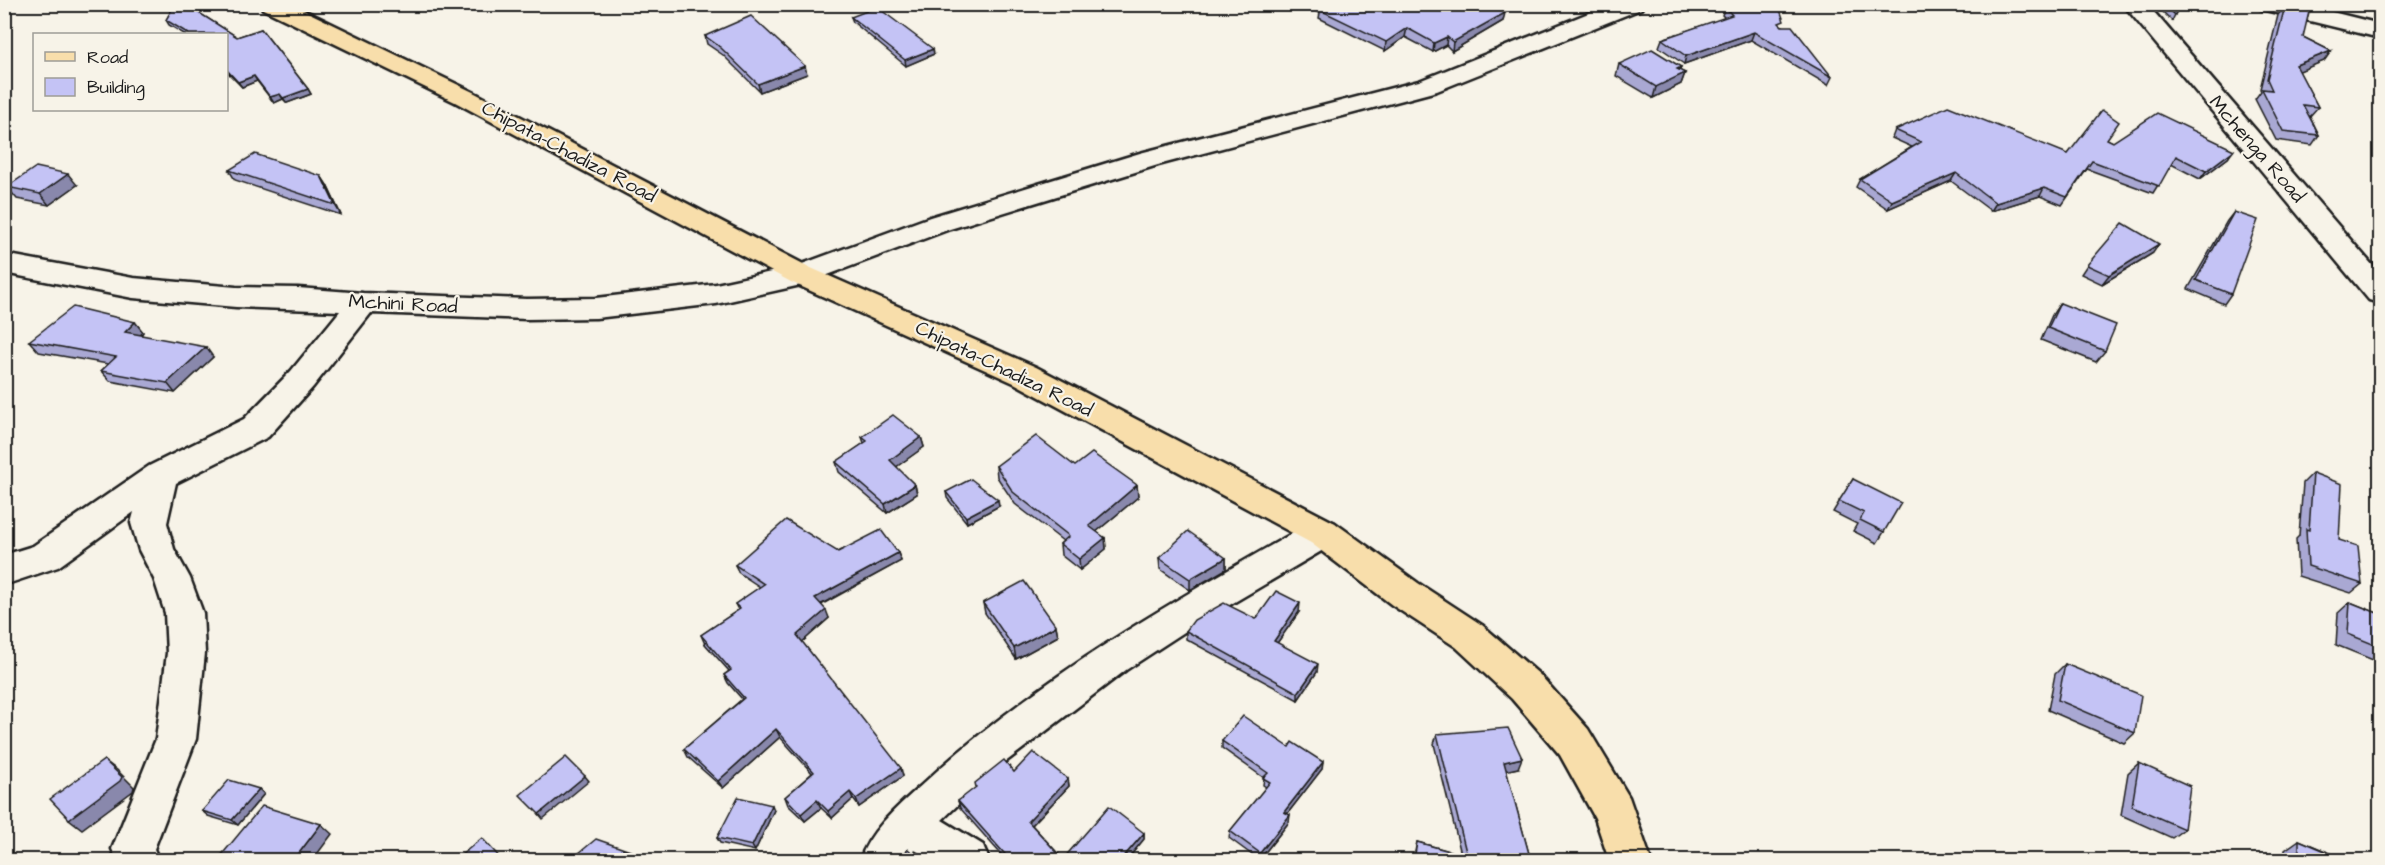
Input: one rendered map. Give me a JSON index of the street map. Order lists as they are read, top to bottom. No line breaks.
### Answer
{"streets":{"main road":["Chipata-Chadiza Road"],"street":["Mchenga Road","Mchini Road"]},"crossings":[["Chipata-Chadiza Road","Mchini Road"]],"legend":["Road","Building"]}
